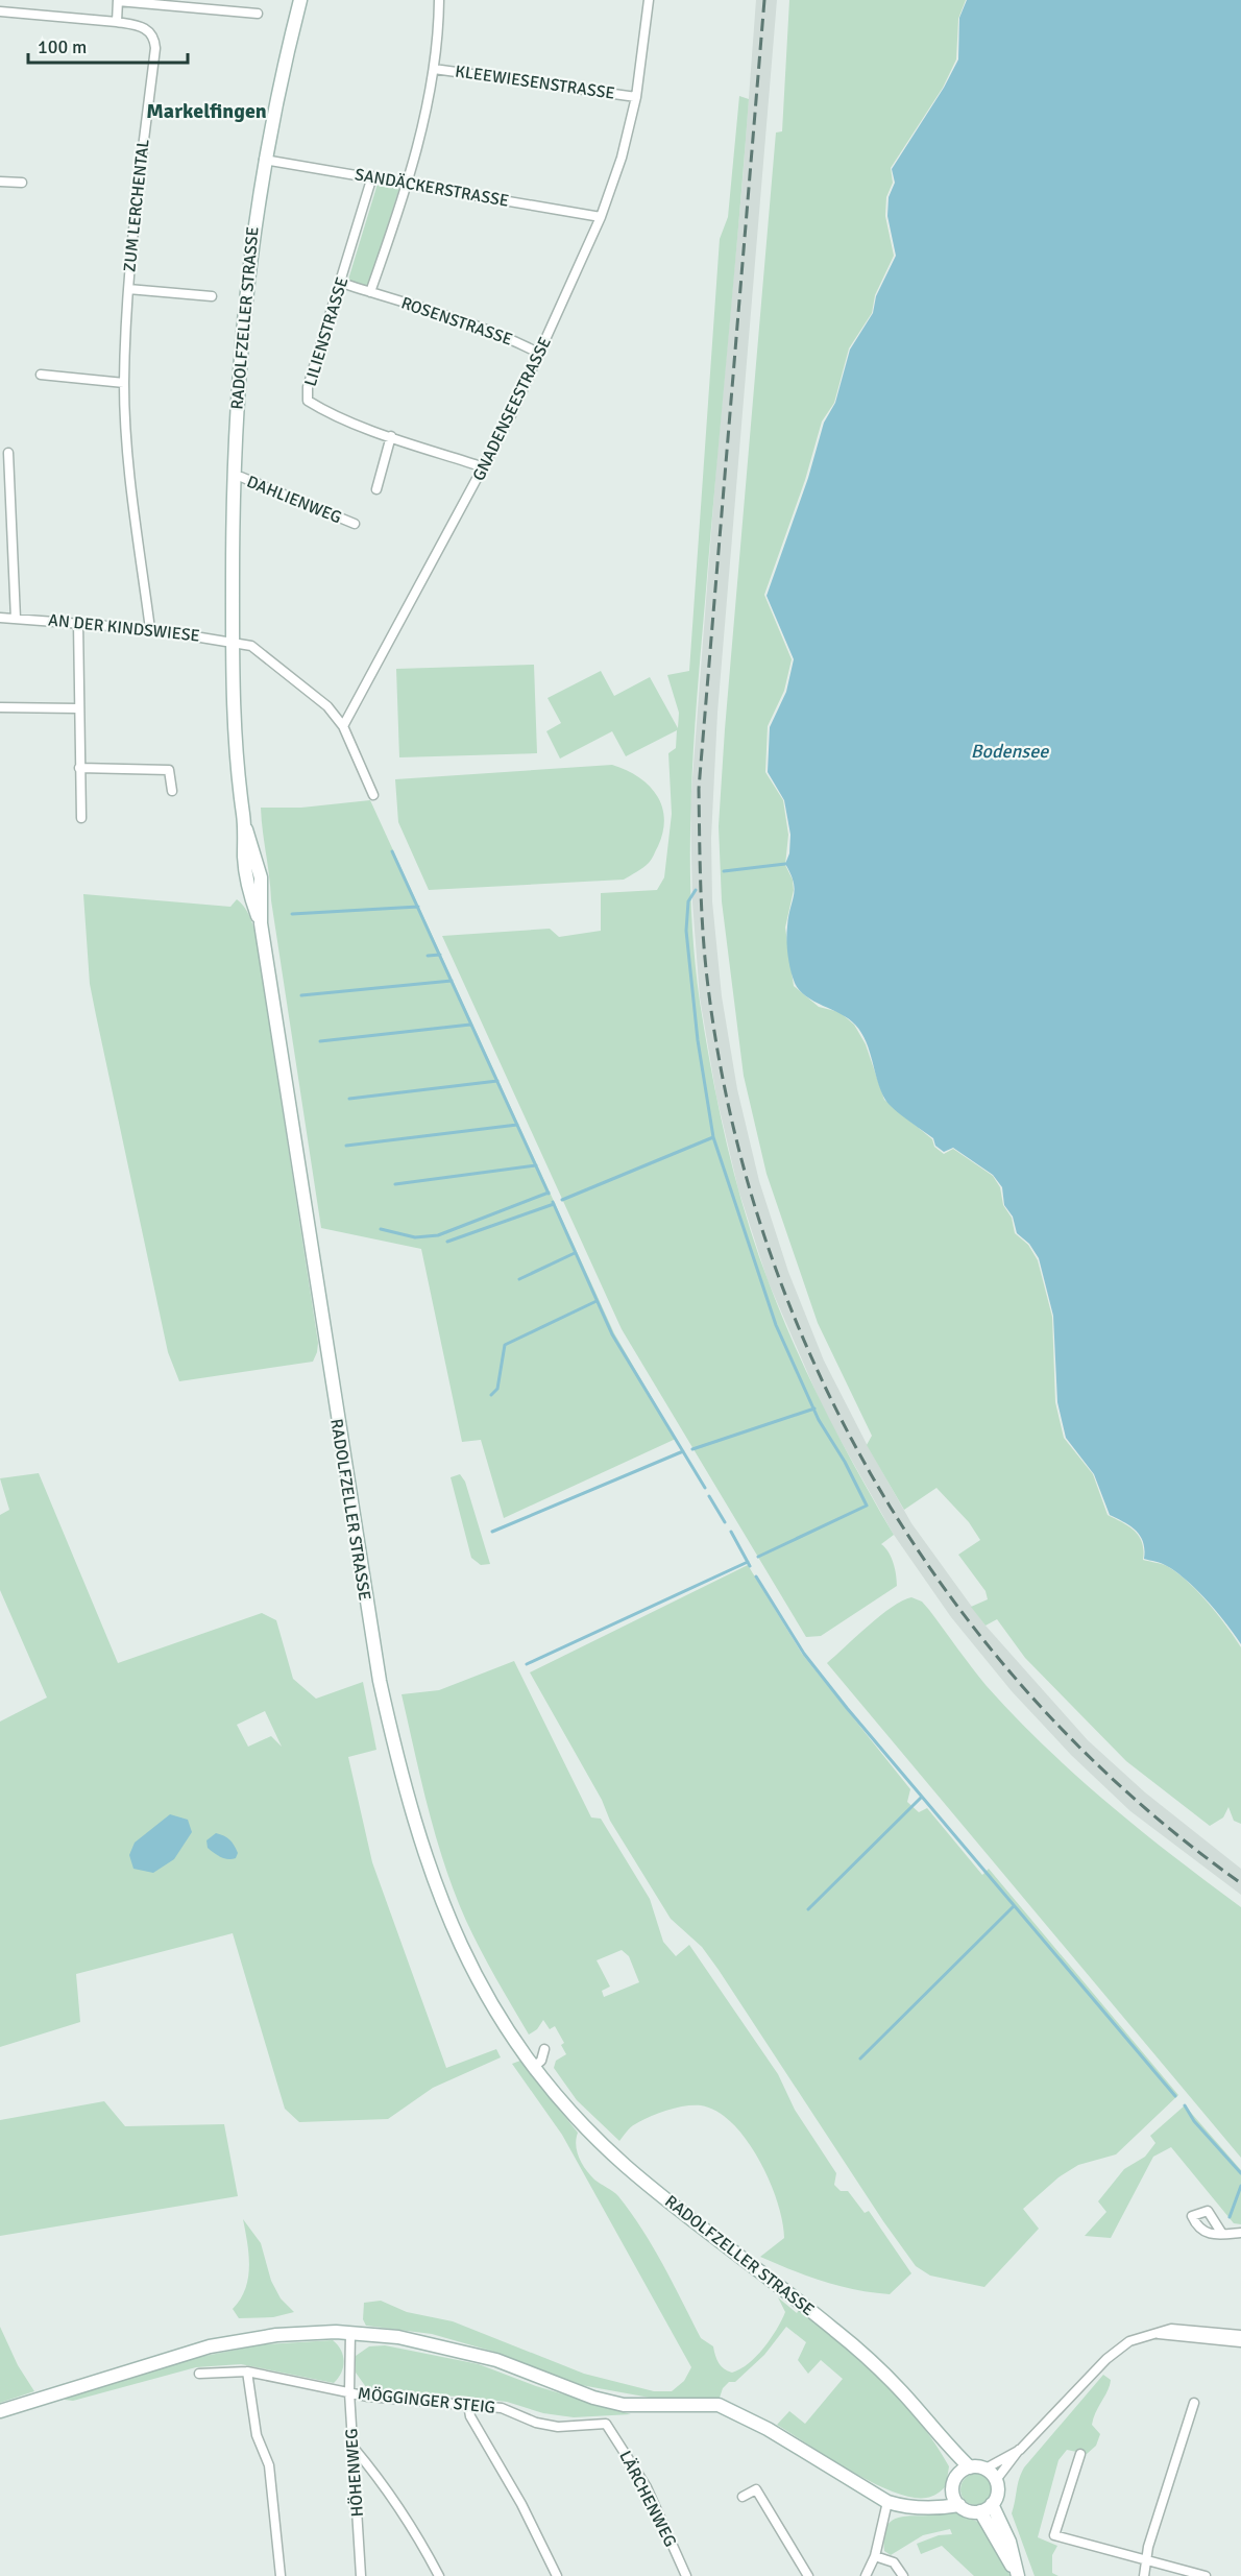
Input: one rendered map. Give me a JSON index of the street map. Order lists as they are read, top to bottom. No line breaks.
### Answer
{"streets":{"street":["KLEEWIESENSTRASSE","SANDÄCKERSTRASSE","ZUM LERCHENTAL","RADOLFZELLER STRASSE","ROSENSTRASSE","LILIENSTRASSE","GNADENSEESTRASSE","DAHLIENWEG","AN DER KINDSWIESE","MÖGGINGER STEIG","HÖHENWEG","LÄRCHENWEG"]},"crossings":[["KLEEWIESENSTRASSE","GNADENSEESTRASSE"],["SANDÄCKERSTRASSE","RADOLFZELLER STRASSE"],["SANDÄCKERSTRASSE","LILIENSTRASSE"],["SANDÄCKERSTRASSE","GNADENSEESTRASSE"],["ZUM LERCHENTAL","AN DER KINDSWIESE"],["RADOLFZELLER STRASSE","DAHLIENWEG"],["RADOLFZELLER STRASSE","AN DER KINDSWIESE"],["ROSENSTRASSE","LILIENSTRASSE"],["ROSENSTRASSE","GNADENSEESTRASSE"],["LILIENSTRASSE","GNADENSEESTRASSE"],["MÖGGINGER STEIG","HÖHENWEG"],["MÖGGINGER STEIG","LÄRCHENWEG"]],"districts":["Markelfingen"],"water":["Bodensee"],"scale_bar":"100 m"}
